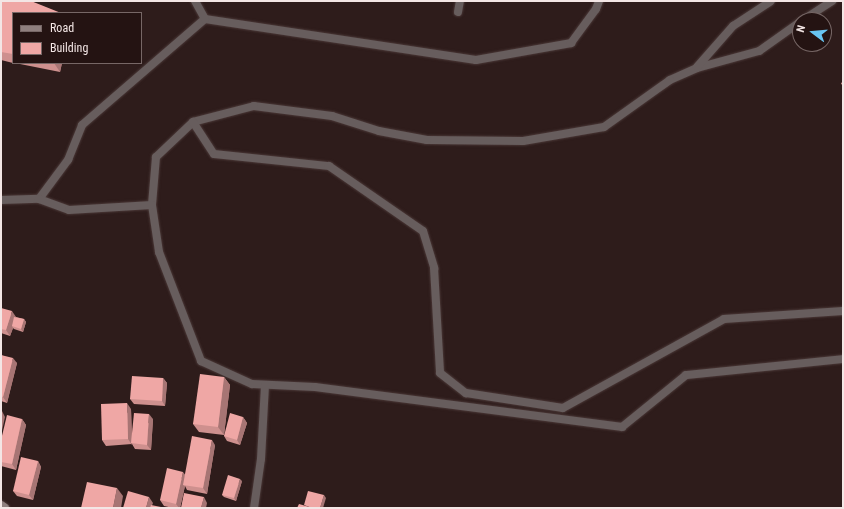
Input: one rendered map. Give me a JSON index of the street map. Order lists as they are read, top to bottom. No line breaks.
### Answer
{"legend":["Road","Building"],"north":"left"}
